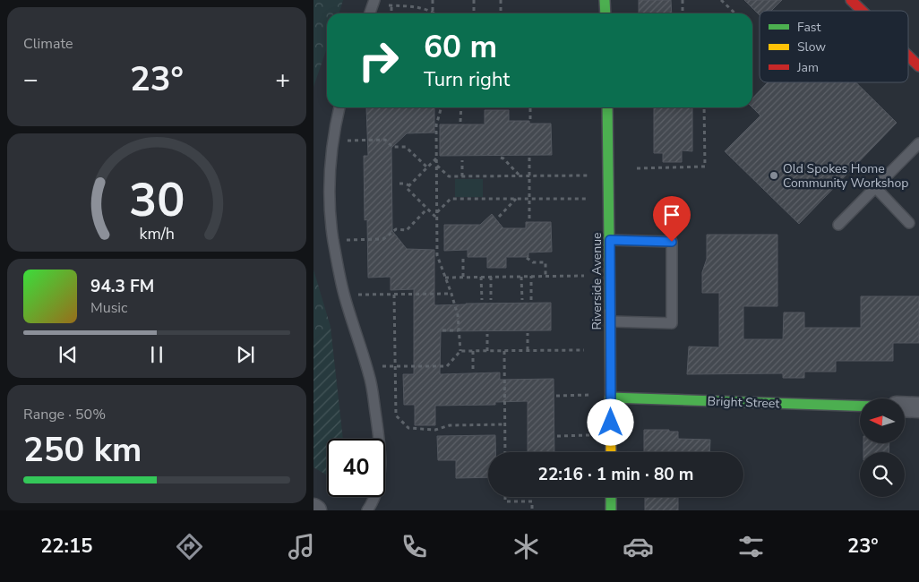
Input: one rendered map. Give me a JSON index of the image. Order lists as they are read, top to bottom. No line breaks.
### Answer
{"streets":{"street":["Riverside Avenue","Bright Street"]},"crossings":[["Riverside Avenue","Bright Street"]],"places":["Old Spokes Home Community Workshop"],"legend":["Fast","Slow","Jam"],"north":"left","page":{"tile":["Climate",["Range · 50%","250 km"]],"turn":["60 m","Turn right"],"heat":["−","23°","+"],"song":["94.3 FM","Music"],"limit":"40","trip":"22:16 · 1 min · 80 m","tabs":["22:15","23°"],"gauge":["30","km/h"]}}
